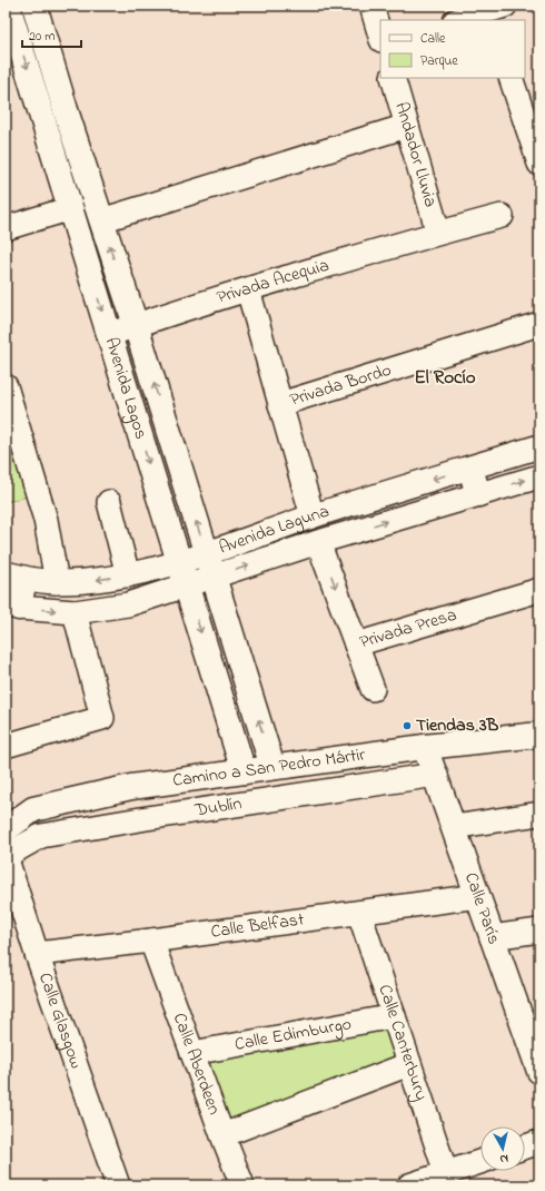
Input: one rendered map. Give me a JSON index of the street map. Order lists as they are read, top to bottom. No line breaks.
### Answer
{"streets":{"street":["Andador Lluvia","Privada Acequia","Privada Bordo","Avenida Lagos","Avenida Laguna","Privada Presa","Camino a San Pedro Mártir","Dublín","Calle París","Calle Belfast","Calle Glasgow","Calle Edimburgo","Calle Canterbury","Calle Aberdeen"]},"crossings":[["Andador Lluvia","Privada Acequia"],["Privada Acequia","Avenida Lagos"],["Privada Bordo","Avenida Laguna"],["Avenida Lagos","Avenida Laguna"],["Avenida Lagos","Camino a San Pedro Mártir"],["Avenida Laguna","Privada Presa"],["Camino a San Pedro Mártir","Calle París"],["Dublín","Calle París"],["Dublín","Calle Glasgow"],["Calle París","Calle Belfast"],["Calle Belfast","Calle Glasgow"],["Calle Belfast","Calle Canterbury"],["Calle Belfast","Calle Aberdeen"],["Calle Edimburgo","Calle Canterbury"],["Calle Edimburgo","Calle Aberdeen"]],"one_way":["Privada Presa"],"districts":["El Rocío"],"places":["Tiendas 3B"],"legend":["Calle","Parque"],"scale_bar":"20 m","north":"bottom"}
